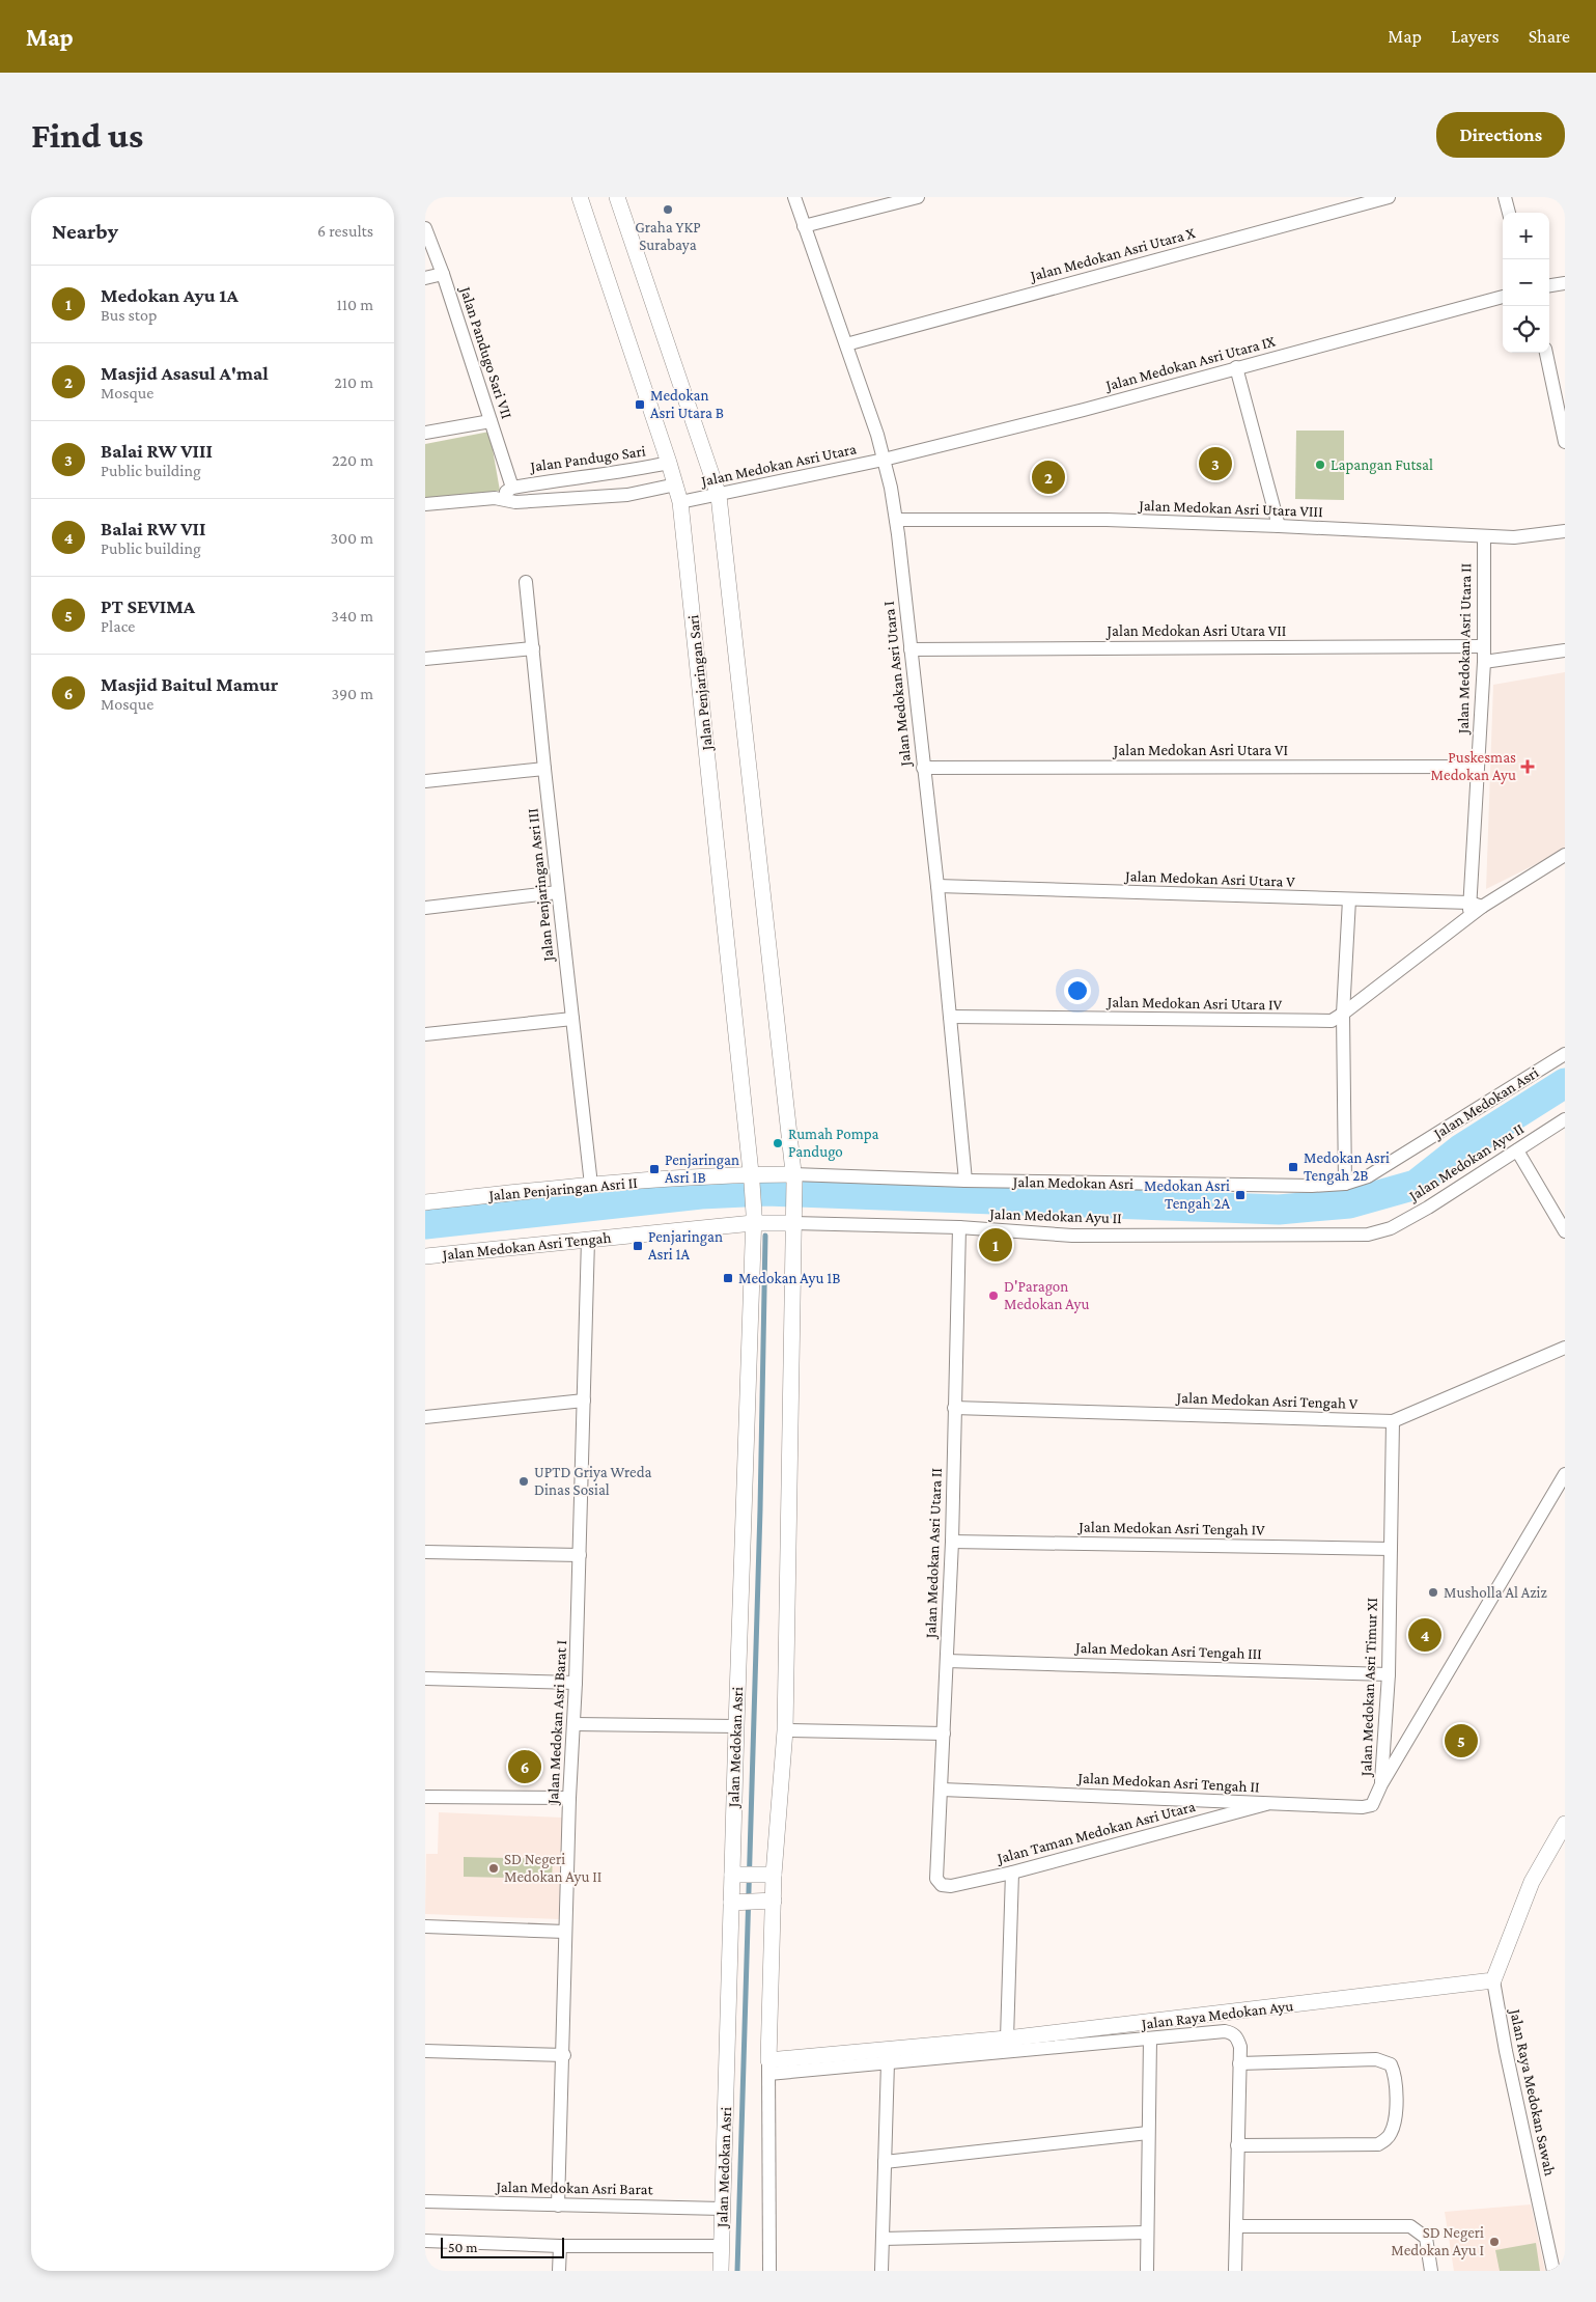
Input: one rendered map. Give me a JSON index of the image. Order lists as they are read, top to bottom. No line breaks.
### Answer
{"streets":{"street":["Jalan Medokan Asri Utara X","Jalan Pandugo Sari VII","Jalan Medokan Asri Utara IX","Jalan Pandugo Sari","Jalan Medokan Asri Utara","Jalan Medokan Asri Utara VIII","Jalan Medokan Asri Utara VII","Jalan Medokan Asri Utara II","Jalan Penjaringan Sari","Jalan Medokan Asri Utara I","Jalan Medokan Asri Utara VI","Jalan Medokan Asri Utara V","Jalan Penjaringan Asri III","Jalan Medokan Asri Utara IV","Jalan Medokan Asri","Jalan Medokan Ayu II","Jalan Penjaringan Asri II","Jalan Medokan Asri Tengah","Jalan Medokan Asri Tengah V","Jalan Medokan Asri Tengah IV","Jalan Medokan Asri Tengah III","Jalan Medokan Asri Timur XI","Jalan Medokan Asri Barat I","Jalan Medokan Asri Tengah II","Jalan Taman Medokan Asri Utara","Jalan Raya Medokan Ayu","Jalan Raya Medokan Sawah","Jalan Medokan Asri Barat"]},"crossings":[["Jalan Medokan Asri Utara X","Jalan Medokan Asri Utara I"],["Jalan Pandugo Sari VII","Jalan Pandugo Sari"],["Jalan Medokan Asri Utara IX","Jalan Medokan Asri Utara"],["Jalan Medokan Asri Utara IX","Jalan Medokan Asri Utara I"],["Jalan Pandugo Sari","Jalan Penjaringan Sari"],["Jalan Medokan Asri Utara","Jalan Penjaringan Sari"],["Jalan Medokan Asri Utara","Jalan Medokan Asri Utara I"],["Jalan Medokan Asri Utara VIII","Jalan Medokan Asri Utara II"],["Jalan Medokan Asri Utara VIII","Jalan Medokan Asri Utara I"],["Jalan Medokan Asri Utara VII","Jalan Medokan Asri Utara II"],["Jalan Medokan Asri Utara VII","Jalan Medokan Asri Utara I"],["Jalan Medokan Asri Utara II","Jalan Medokan Asri Utara VI"],["Jalan Medokan Asri Utara II","Jalan Medokan Asri Utara V"],["Jalan Medokan Asri Utara II","Jalan Medokan Asri Utara IV"],["Jalan Medokan Asri Utara II","Jalan Medokan Ayu II"],["Jalan Medokan Asri Utara II","Jalan Medokan Asri Tengah V"],["Jalan Medokan Asri Utara II","Jalan Medokan Asri Tengah IV"],["Jalan Medokan Asri Utara II","Jalan Medokan Asri Tengah III"],["Jalan Medokan Asri Utara II","Jalan Medokan Asri Tengah II"],["Jalan Medokan Asri Utara II","Jalan Taman Medokan Asri Utara"],["Jalan Penjaringan Sari","Jalan Medokan Asri"],["Jalan Penjaringan Sari","Jalan Penjaringan Asri II"],["Jalan Medokan Asri Utara I","Jalan Medokan Asri Utara VI"],["Jalan Medokan Asri Utara I","Jalan Medokan Asri Utara V"],["Jalan Medokan Asri Utara I","Jalan Medokan Asri Utara IV"],["Jalan Medokan Asri Utara I","Jalan Medokan Asri"],["Jalan Medokan Asri Utara V","Jalan Medokan Asri Utara IV"],["Jalan Penjaringan Asri III","Jalan Penjaringan Asri II"],["Jalan Medokan Asri","Jalan Penjaringan Asri II"],["Jalan Medokan Asri","Jalan Medokan Asri Tengah"],["Jalan Medokan Asri","Jalan Medokan Asri Barat"],["Jalan Medokan Asri Tengah","Jalan Medokan Asri Barat I"],["Jalan Medokan Asri Tengah V","Jalan Medokan Asri Timur XI"],["Jalan Medokan Asri Tengah IV","Jalan Medokan Asri Timur XI"],["Jalan Medokan Asri Tengah III","Jalan Medokan Asri Timur XI"],["Jalan Medokan Asri Timur XI","Jalan Medokan Asri Tengah II"],["Jalan Medokan Asri Barat I","Jalan Medokan Asri Barat"],["Jalan Medokan Asri Tengah II","Jalan Taman Medokan Asri Utara"],["Jalan Raya Medokan Ayu","Jalan Raya Medokan Sawah"]],"places":{"other":["Graha YKP Surabaya","Lapangan Futsal","Rumah Pompa Pandugo","D'Paragon Medokan Ayu","UPTD Griya Wreda Dinas Sosial","Musholla Al Aziz","SD Negeri Medokan Ayu II","SD Negeri Medokan Ayu I"],"transit":["Medokan Asri Utara B","Medokan Asri Tengah 2B","Penjaringan Asri 1B","Medokan Asri Tengah 2A","Penjaringan Asri 1A","Medokan Ayu 1B"],"health":["Puskesmas Medokan Ayu"]},"scale_bar":"50 m","page":{"header":"Map","nav":["Map","Layers","Share"],"buttons":"Directions","title":"Find us","heading":["Nearby","6 results"],"map_buttons":["+","−"],"list":[{"mark":"1","name":"Medokan Ayu 1A","note":"Bus stop","value":"110 m"},{"mark":"2","name":"Masjid Asasul A'mal","note":"Mosque","value":"210 m"},{"mark":"3","name":"Balai RW VIII","note":"Public building","value":"220 m"},{"mark":"4","name":"Balai RW VII","note":"Public building","value":"300 m"},{"mark":"5","name":"PT SEVIMA","note":"Place","value":"340 m"},{"mark":"6","name":"Masjid Baitul Mamur","note":"Mosque","value":"390 m"}],"pins":["3","2","1","4","5","6"],"scale":"50 m"}}
